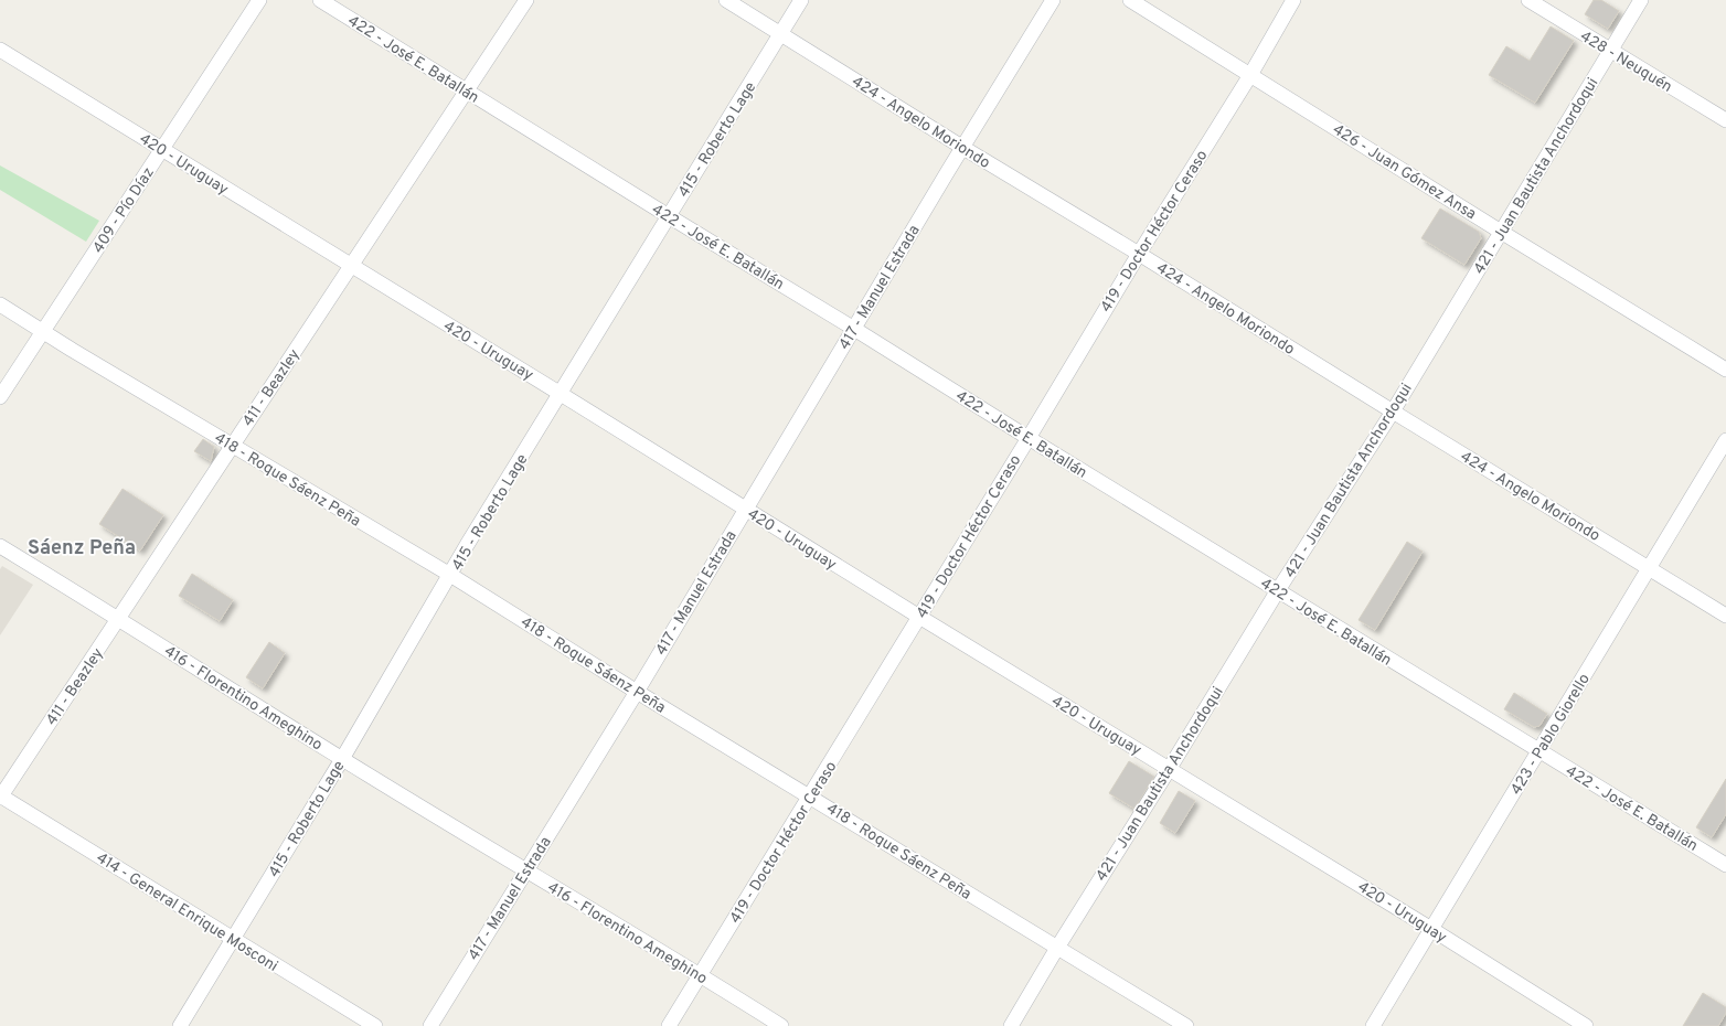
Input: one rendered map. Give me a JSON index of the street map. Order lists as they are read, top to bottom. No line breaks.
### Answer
{"streets":{"street":["422 - José E. Batallán","428 - Neuquén","424 - Angelo Moriondo","415 - Roberto Lage","420 - Uruguay","426 - Juan Gómez Ansa","421 - Juan Bautista Anchordoqui","409 - Pío Díaz","419 - Doctor Héctor Ceraso","417 - Manuel Estrada","411 - Beazley","418 - Roque Sáenz Peña","416 - Florentino Ameghino","423 - Pablo Giorello","414 - General Enrique Mosconi"]},"crossings":[["422 - José E. Batallán","415 - Roberto Lage"],["422 - José E. Batallán","421 - Juan Bautista Anchordoqui"],["422 - José E. Batallán","419 - Doctor Héctor Ceraso"],["422 - José E. Batallán","417 - Manuel Estrada"],["422 - José E. Batallán","411 - Beazley"],["422 - José E. Batallán","423 - Pablo Giorello"],["428 - Neuquén","421 - Juan Bautista Anchordoqui"],["424 - Angelo Moriondo","415 - Roberto Lage"],["424 - Angelo Moriondo","421 - Juan Bautista Anchordoqui"],["424 - Angelo Moriondo","419 - Doctor Héctor Ceraso"],["424 - Angelo Moriondo","417 - Manuel Estrada"],["424 - Angelo Moriondo","423 - Pablo Giorello"],["415 - Roberto Lage","420 - Uruguay"],["415 - Roberto Lage","418 - Roque Sáenz Peña"],["415 - Roberto Lage","416 - Florentino Ameghino"],["415 - Roberto Lage","414 - General Enrique Mosconi"],["420 - Uruguay","421 - Juan Bautista Anchordoqui"],["420 - Uruguay","409 - Pío Díaz"],["420 - Uruguay","419 - Doctor Héctor Ceraso"],["420 - Uruguay","417 - Manuel Estrada"],["420 - Uruguay","411 - Beazley"],["420 - Uruguay","423 - Pablo Giorello"],["426 - Juan Gómez Ansa","421 - Juan Bautista Anchordoqui"],["426 - Juan Gómez Ansa","419 - Doctor Héctor Ceraso"],["421 - Juan Bautista Anchordoqui","418 - Roque Sáenz Peña"],["409 - Pío Díaz","418 - Roque Sáenz Peña"],["419 - Doctor Héctor Ceraso","418 - Roque Sáenz Peña"],["419 - Doctor Héctor Ceraso","416 - Florentino Ameghino"],["417 - Manuel Estrada","418 - Roque Sáenz Peña"],["417 - Manuel Estrada","416 - Florentino Ameghino"],["411 - Beazley","418 - Roque Sáenz Peña"],["411 - Beazley","416 - Florentino Ameghino"],["411 - Beazley","414 - General Enrique Mosconi"]],"districts":["Sáenz Peña"]}
